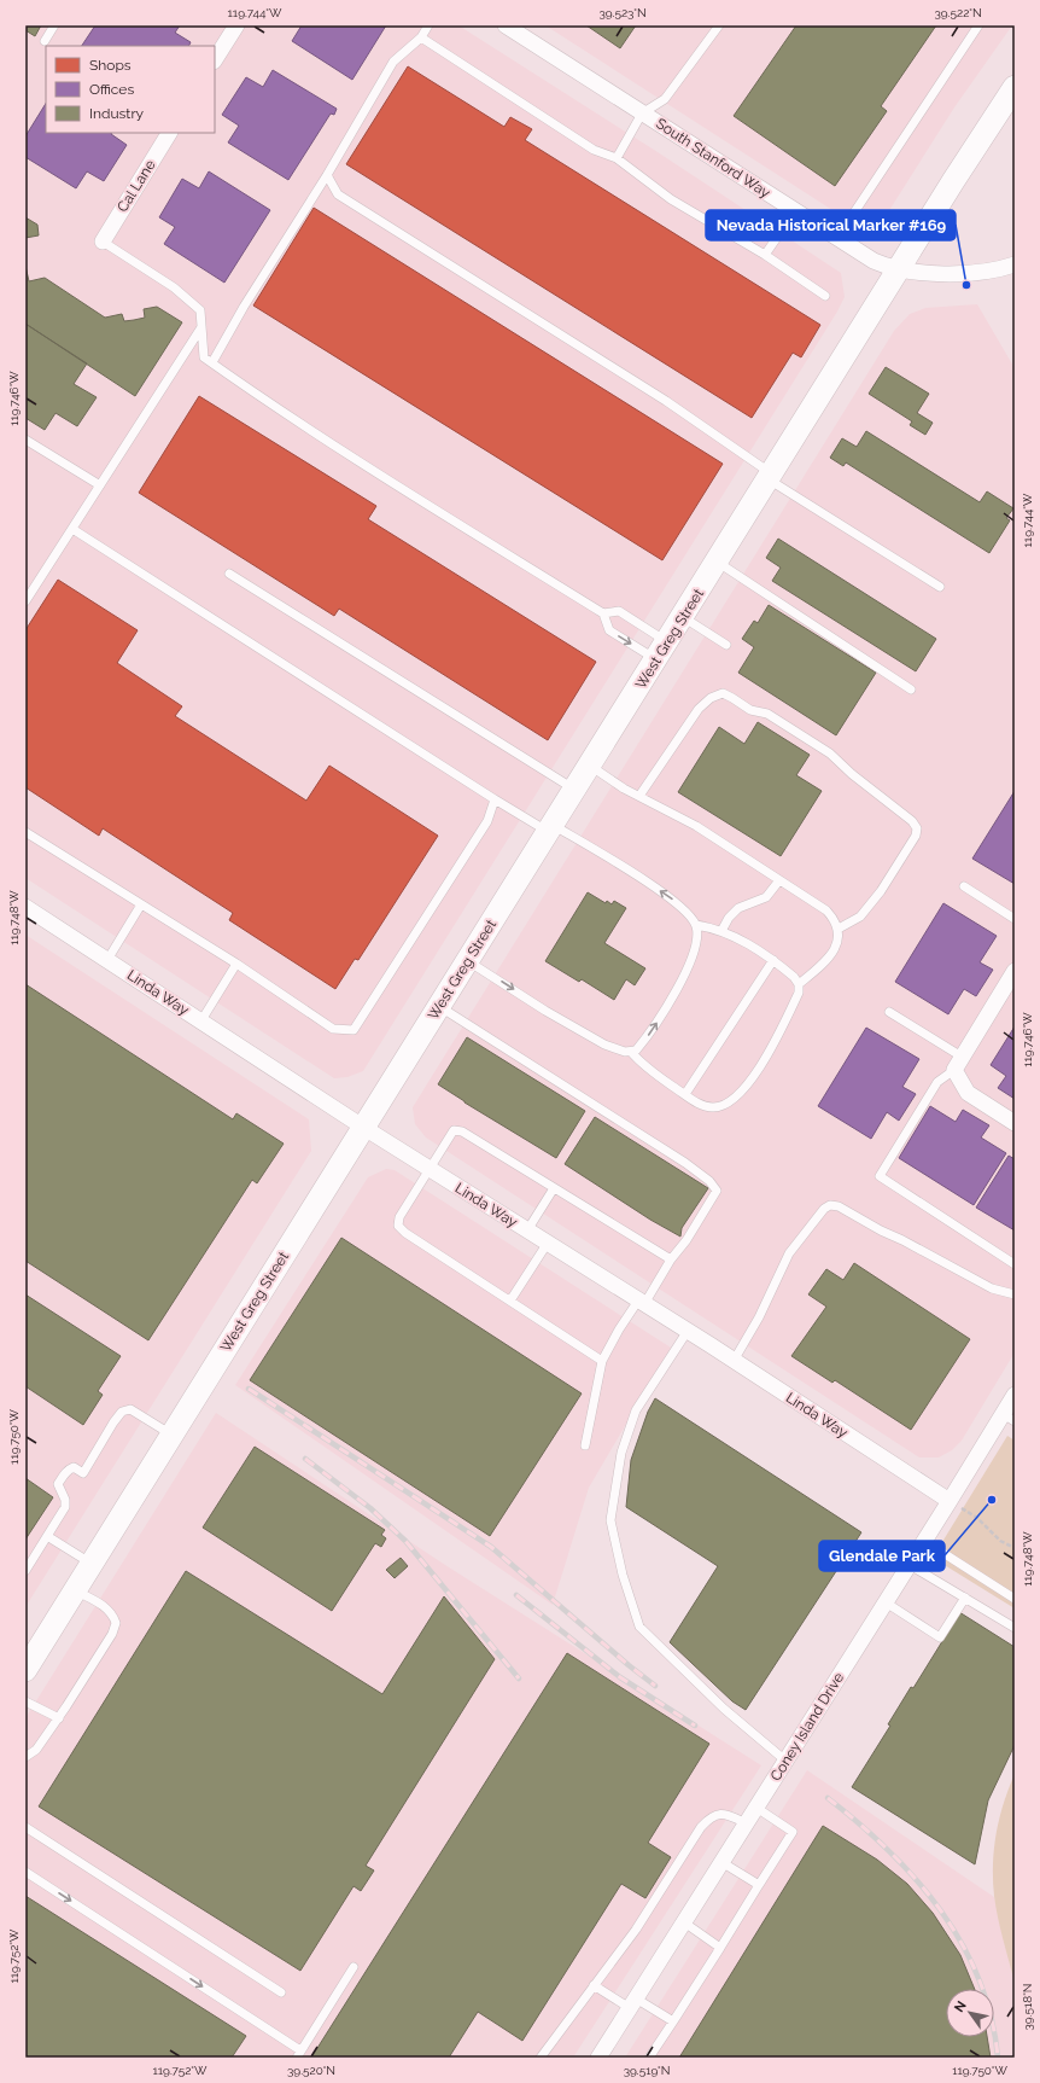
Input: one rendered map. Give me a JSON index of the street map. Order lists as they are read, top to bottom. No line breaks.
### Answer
{"streets":{"main road":["West Greg Street"],"street":["South Stanford Way","Cal Lane","Linda Way","Coney Island Drive"]},"crossings":[["South Stanford Way","West Greg Street"],["West Greg Street","Linda Way"],["Linda Way","Coney Island Drive"]],"places":["Nevada Historical Marker #169","Glendale Park"],"legend":["Shops","Offices","Industry"],"north":"top left","coordinates":["119.744°W","39.523°N","39.522°N","119.746°W","119.748°W","119.750°W","119.752°W","39.518°N","39.520°N","39.519°N"]}
